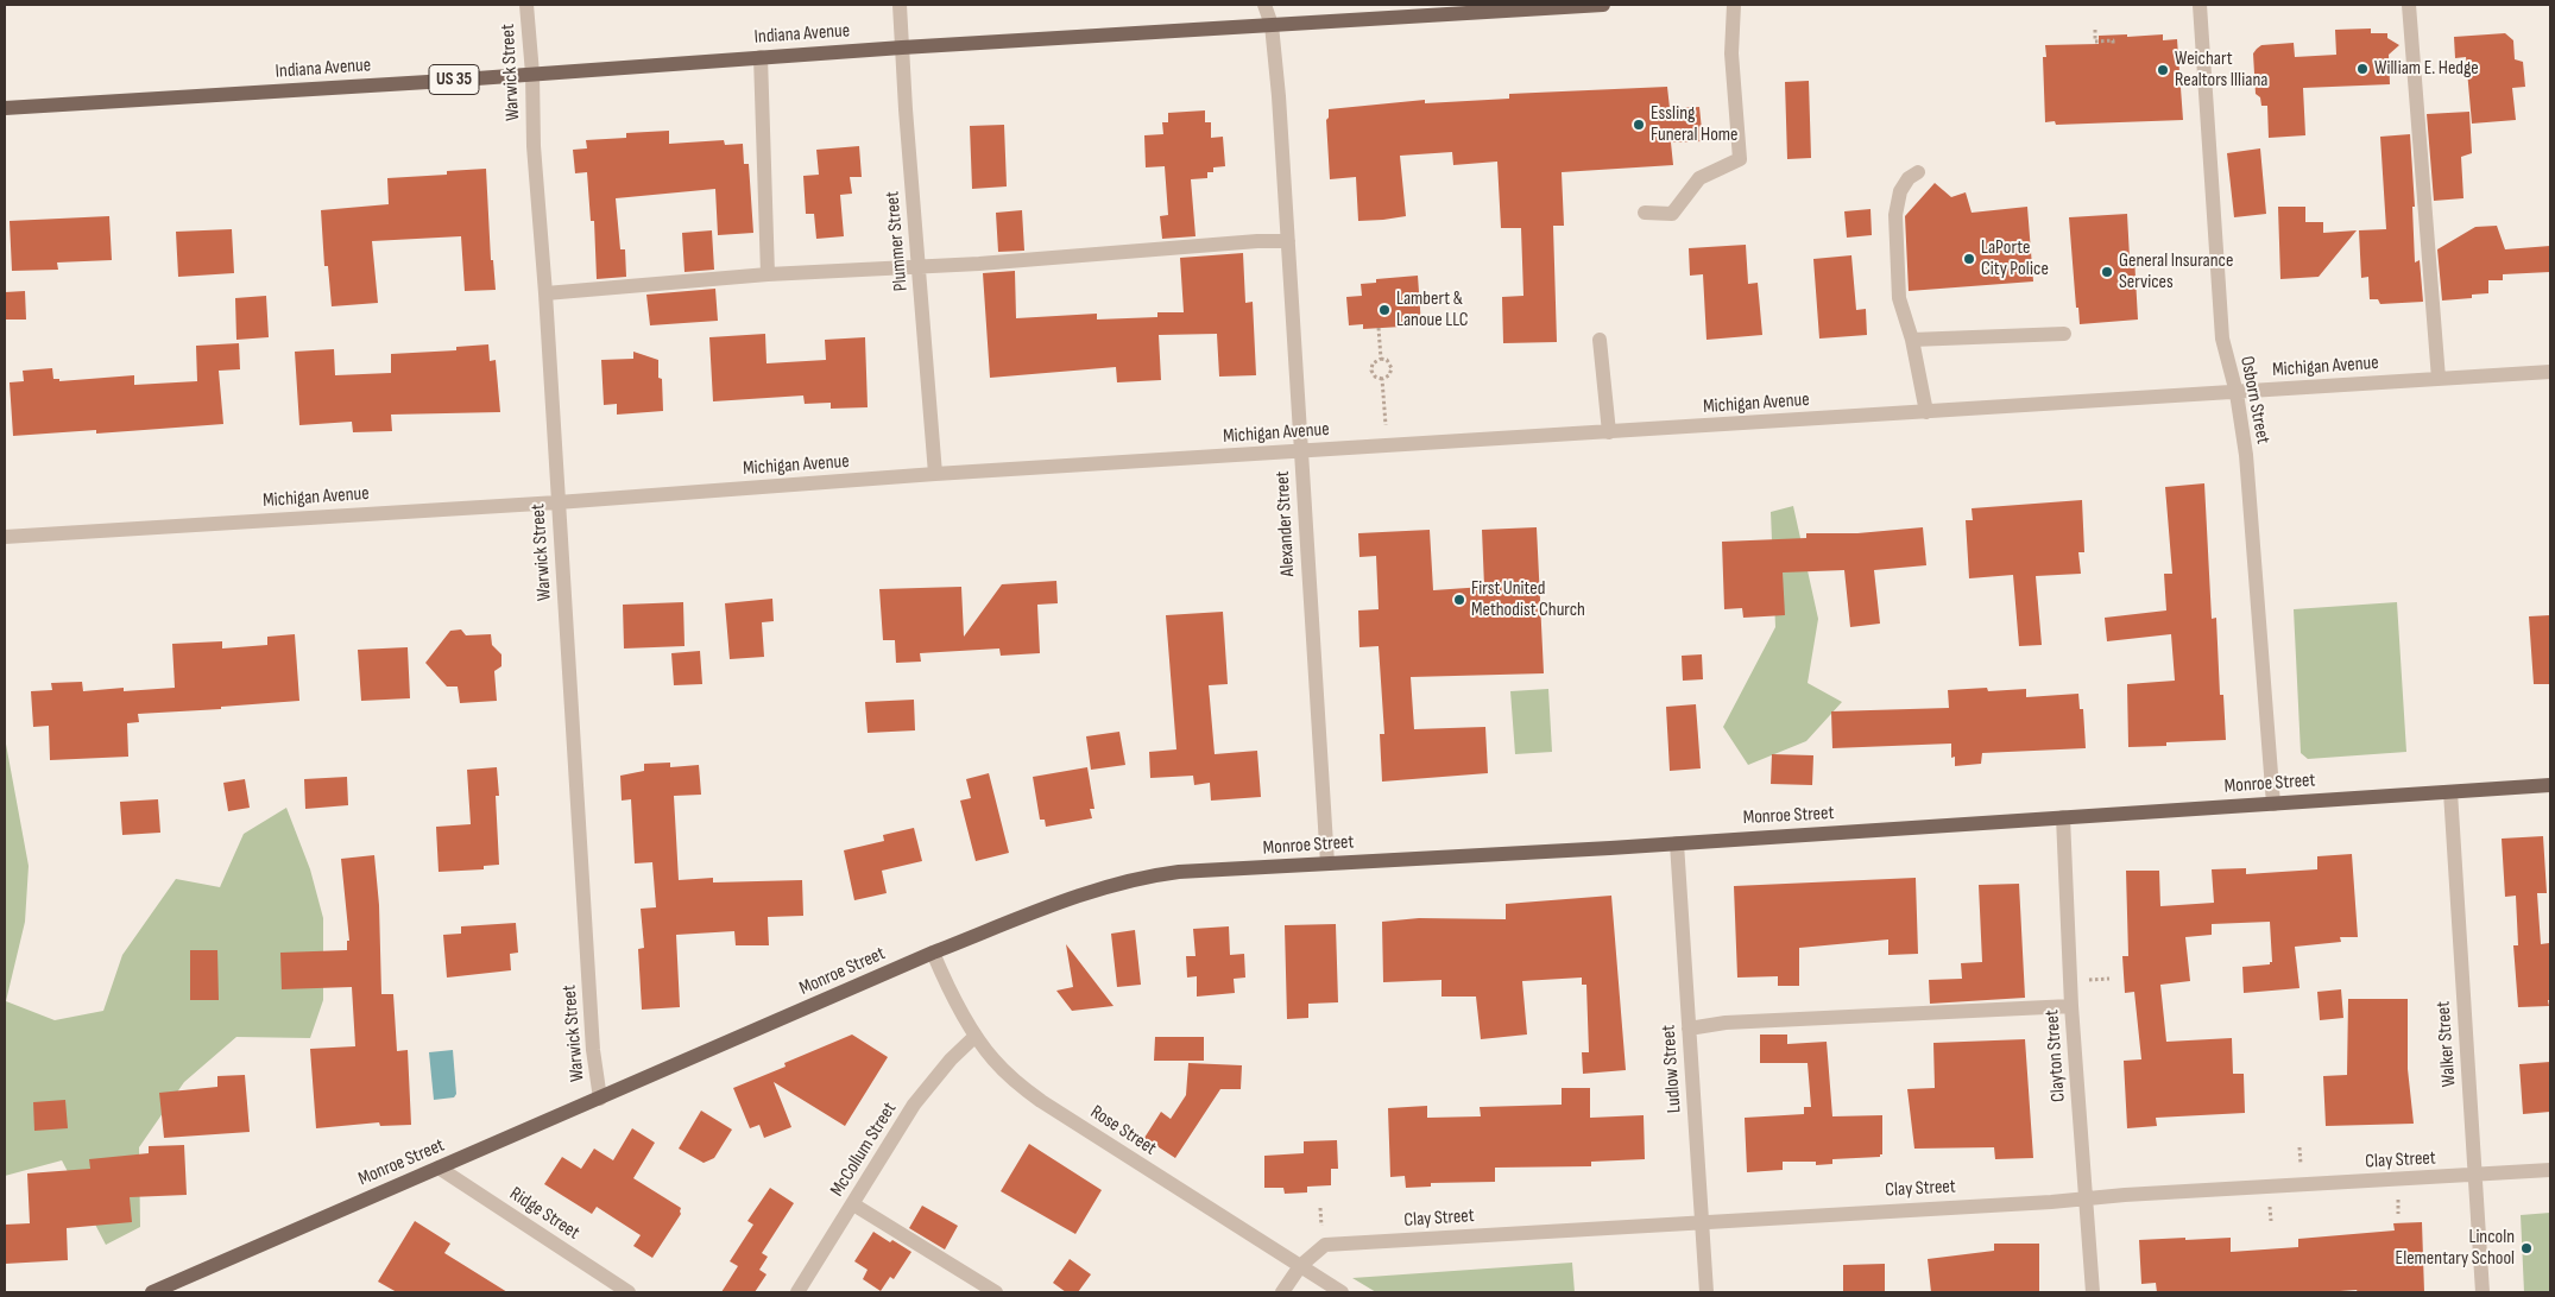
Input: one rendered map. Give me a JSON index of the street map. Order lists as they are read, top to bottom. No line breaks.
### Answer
{"streets":{"main road":["Indiana Avenue","US 35","Monroe Street"],"street":["Warwick Street","Plummer Street","Michigan Avenue","Osborn Street","Alexander Street","Walker Street","Clayton Street","Ludlow Street","Rose Street","McCollum Street","Clay Street","Ridge Street"]},"crossings":[["Indiana Avenue","Warwick Street"],["Indiana Avenue","Plummer Street"],["Indiana Avenue","Alexander Street"],["Warwick Street","Michigan Avenue"],["Warwick Street","Monroe Street"],["Plummer Street","Michigan Avenue"],["Michigan Avenue","Osborn Street"],["Michigan Avenue","Alexander Street"],["Osborn Street","Monroe Street"],["Alexander Street","Monroe Street"],["Monroe Street","Walker Street"],["Monroe Street","Clayton Street"],["Monroe Street","Ludlow Street"],["Monroe Street","Rose Street"],["Monroe Street","Ridge Street"],["Walker Street","Clay Street"],["Clayton Street","Clay Street"],["Ludlow Street","Clay Street"],["Rose Street","McCollum Street"],["Rose Street","Clay Street"]],"places":["William E. Hedge","Weichart Realtors Illiana","Essling Funeral Home","LaPorte City Police","General Insurance Services","Lambert & Lanoue LLC","First United Methodist Church","Lincoln Elementary School"]}
